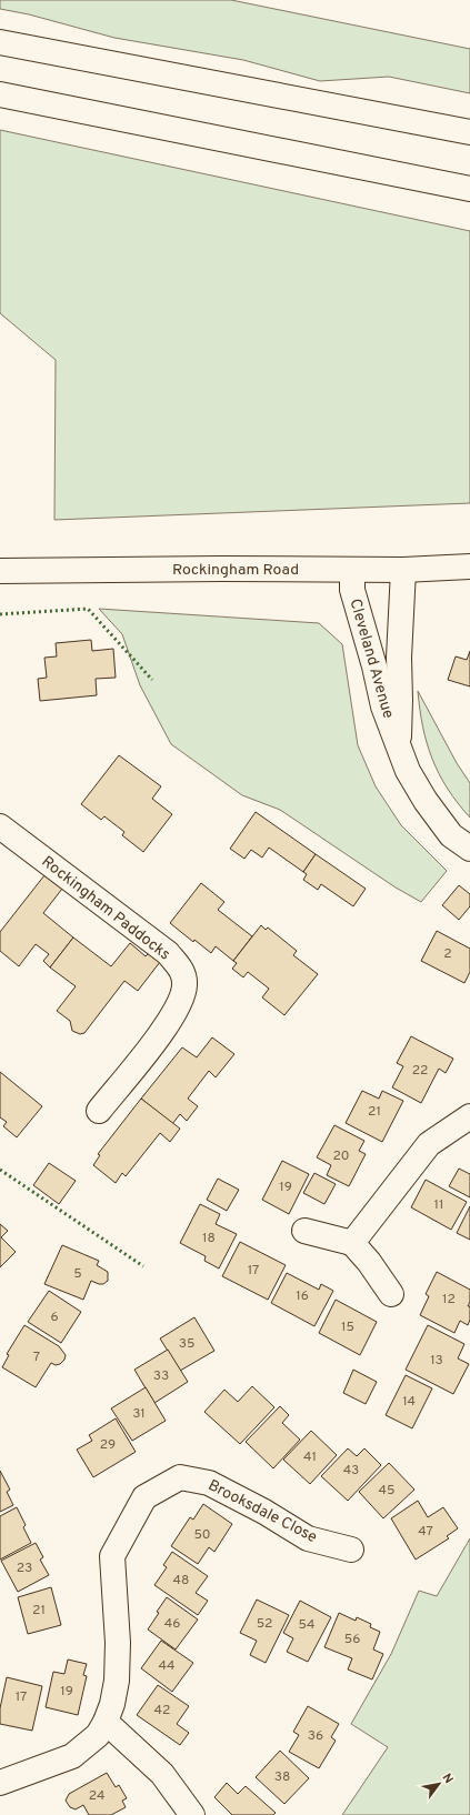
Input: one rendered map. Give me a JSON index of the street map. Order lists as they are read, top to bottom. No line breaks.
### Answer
{"streets":{"main road":["Rockingham Road","Cleveland Avenue","Rockingham Paddocks","Brooksdale Close"]},"crossings":[["Rockingham Road","Cleveland Avenue"]],"house_numbers":["2","22","21","20","19","11","18","17","5","16","12","6","15","35","7","13","33","14","31","29","41","43","45","47","50","23","48","21","46","52","54","56","44","19","17","42","36","38","24"],"north":"top right"}
